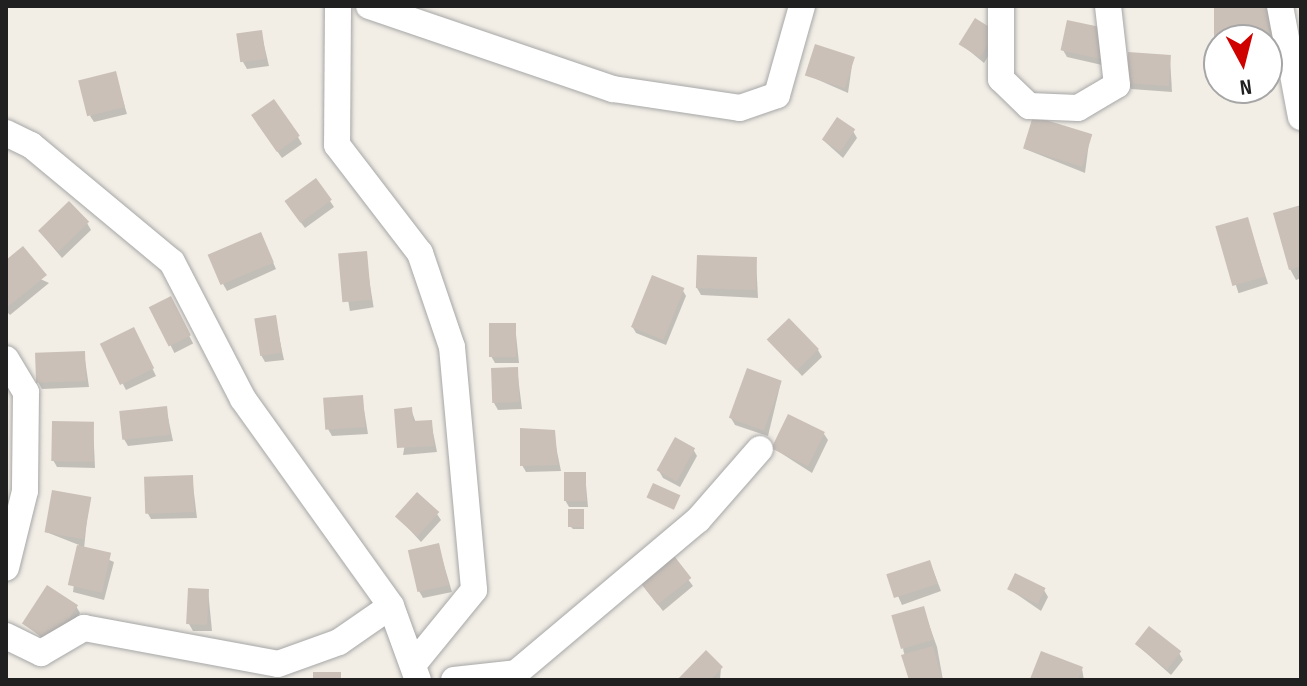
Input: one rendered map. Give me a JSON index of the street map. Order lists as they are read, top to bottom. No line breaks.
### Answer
{"north":"bottom"}
